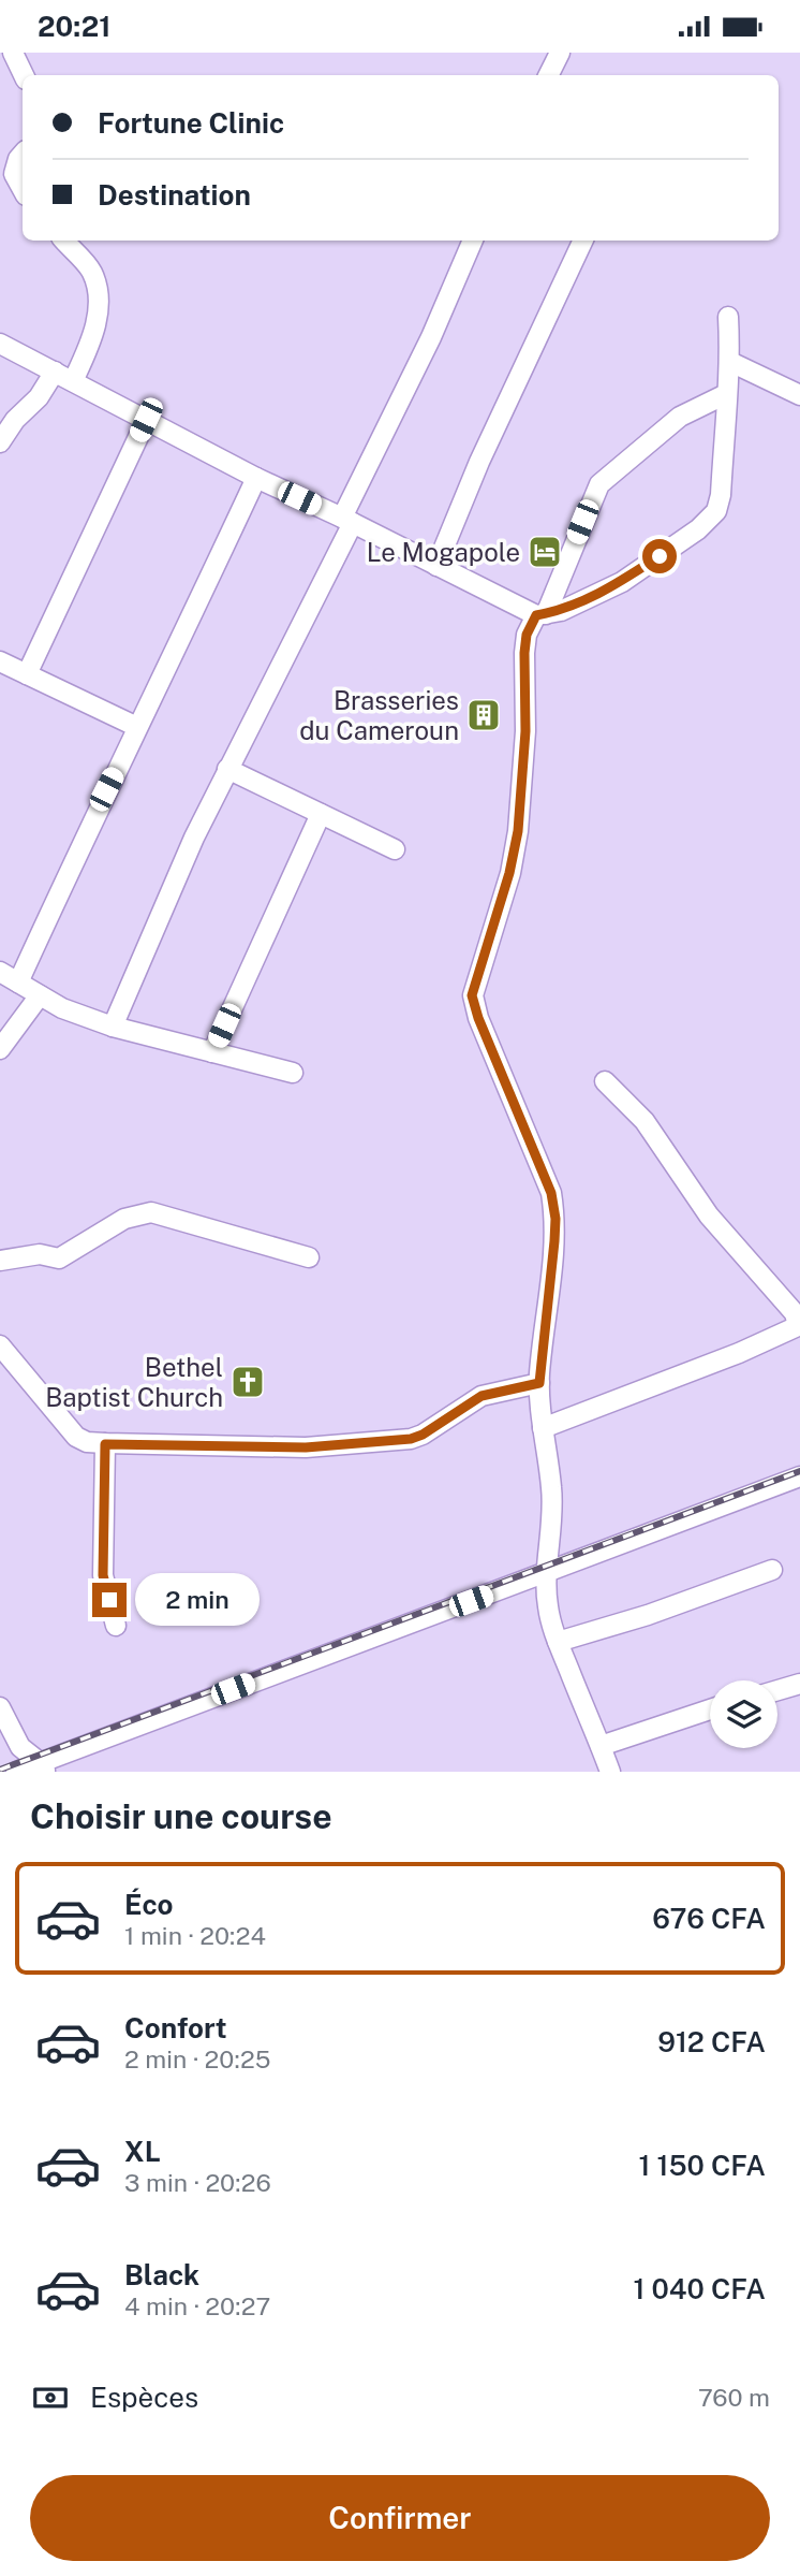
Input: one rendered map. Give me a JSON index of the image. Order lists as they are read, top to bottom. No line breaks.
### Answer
{"places":{"hotel":["Le Mogapole"],"building":["Brasseries du Cameroun"],"church":["Bethel Baptist Church"]},"page":{"status":"20:21","banner":["Fortune Clinic","Destination"],"bubble":"2 min","heading":"Choisir une course","list":[{"name":"Éco","note":"1 min · 20:24","value":"676 CFA"},{"name":"Confort","note":"2 min · 20:25","value":"912 CFA"},{"name":"XL","note":"3 min · 20:26","value":"1 150 CFA"},{"name":"Black","note":"4 min · 20:27","value":"1 040 CFA"}],"pay":["Espèces","760 m"],"buttons":"Confirmer"}}
